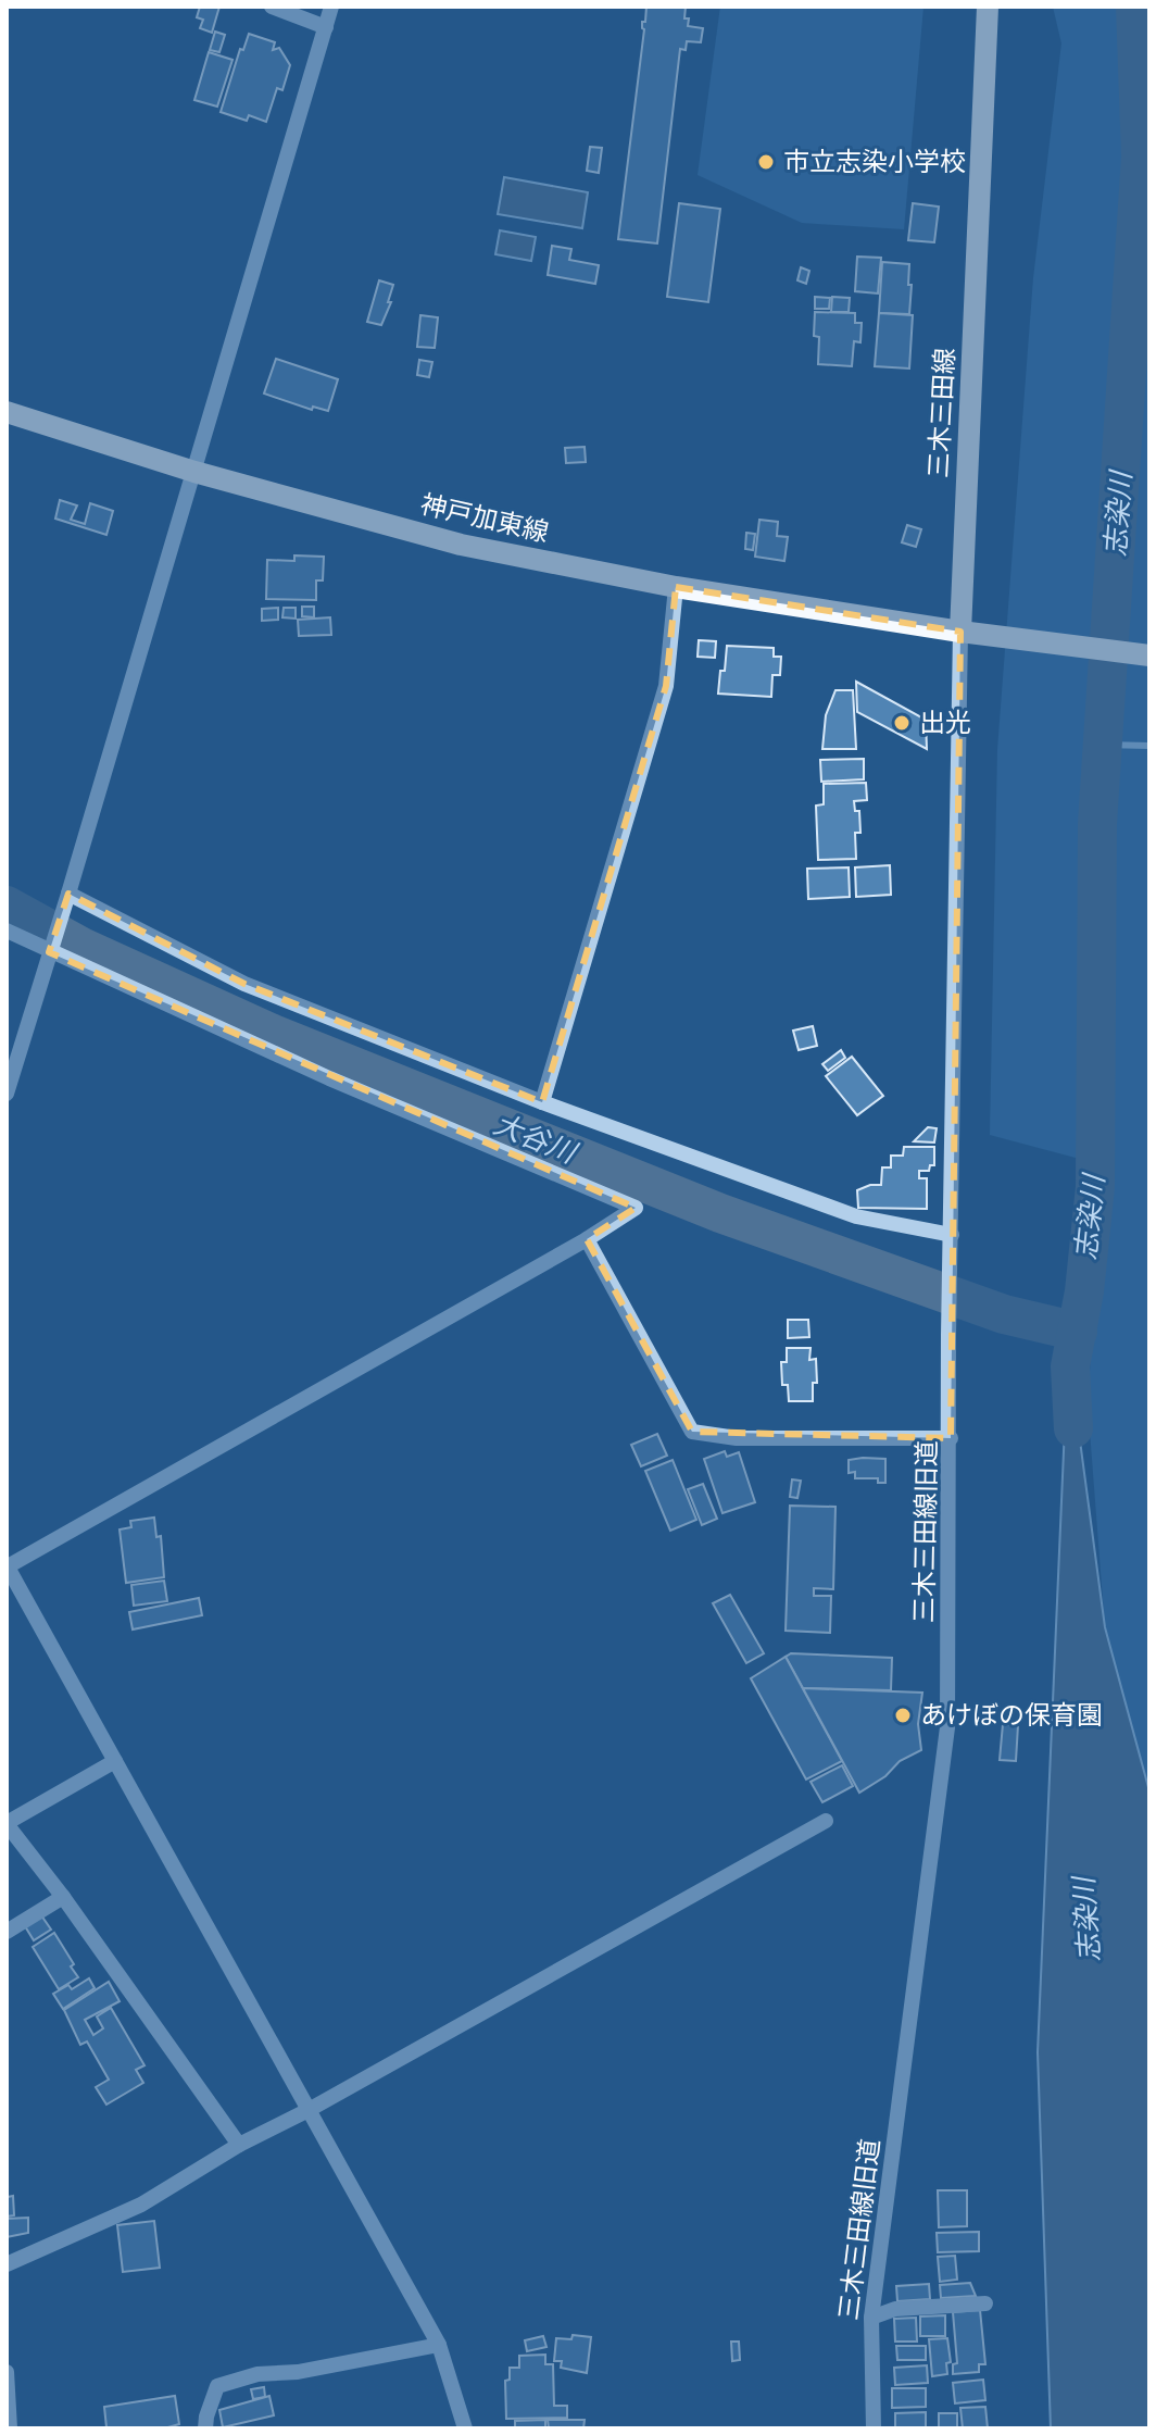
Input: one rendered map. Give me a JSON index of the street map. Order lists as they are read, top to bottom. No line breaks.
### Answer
{"streets":{"main road":["三木三田線","神戸加東線"],"street":["三木三田線旧道"]},"crossings":[["三木三田線","神戸加東線"],["三木三田線","三木三田線旧道"],["神戸加東線","三木三田線旧道"]],"water":["志染川","大谷川"],"places":["市立志染小学校","出光","あけぼの保育園"]}
